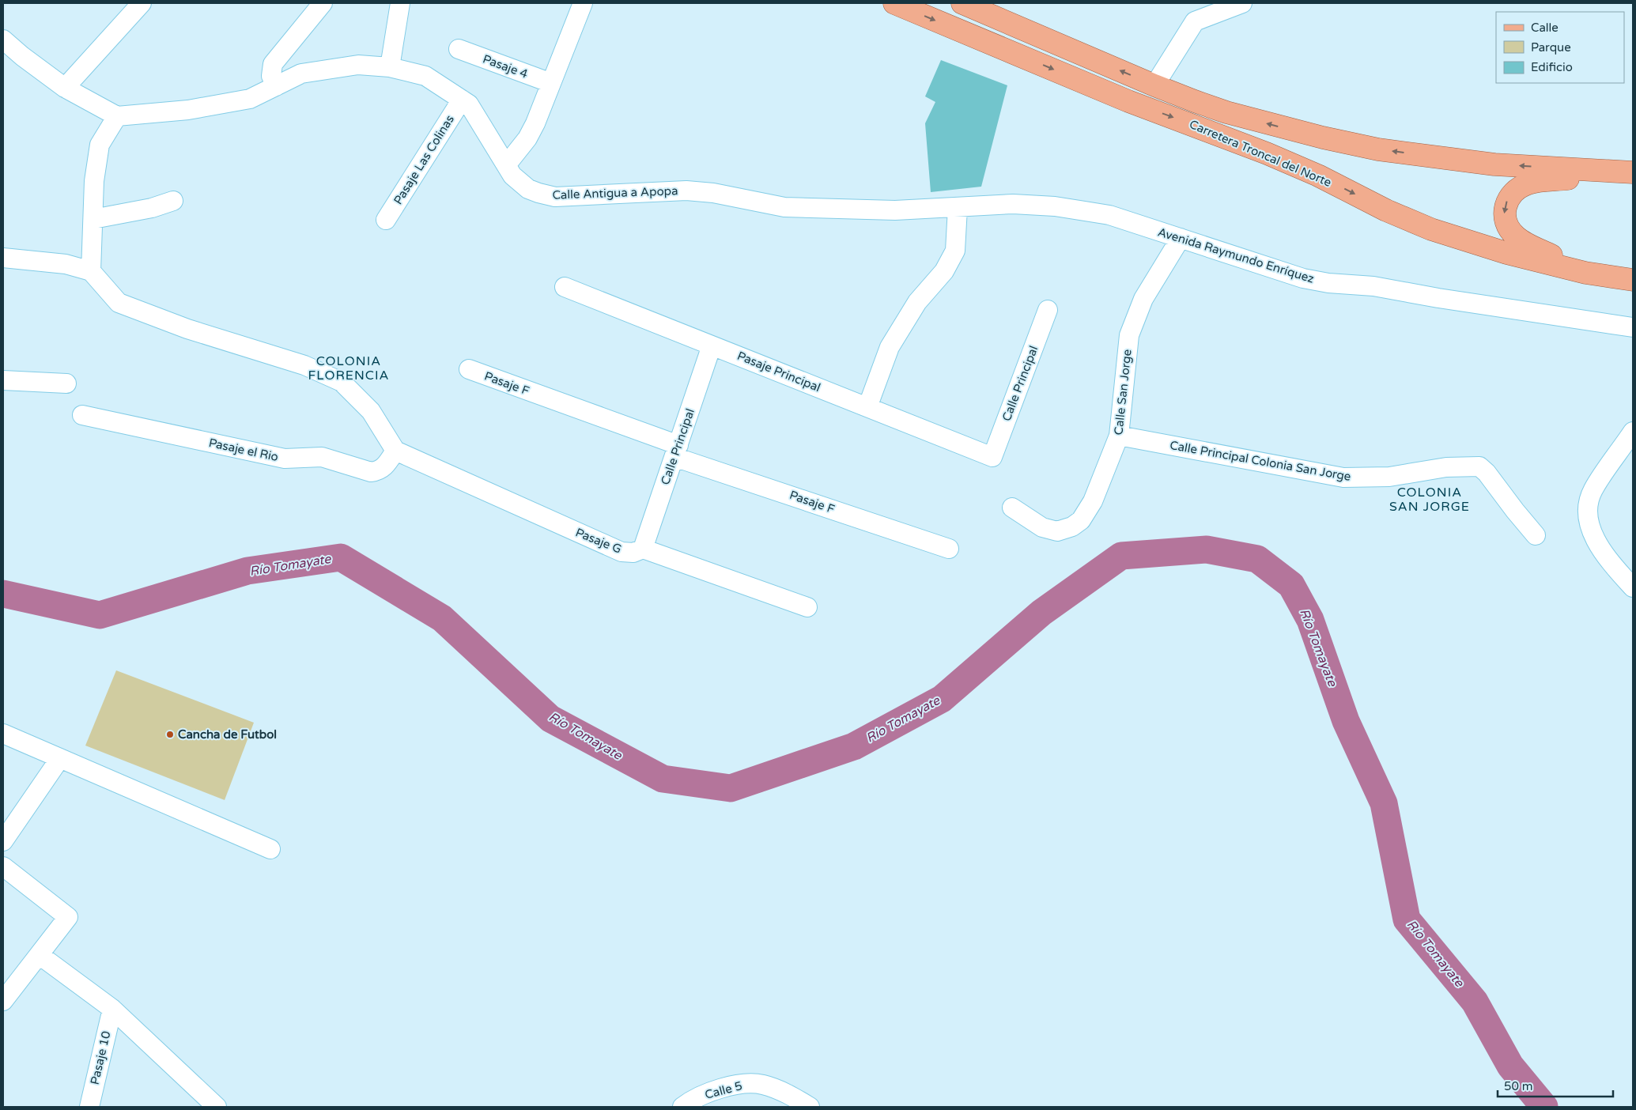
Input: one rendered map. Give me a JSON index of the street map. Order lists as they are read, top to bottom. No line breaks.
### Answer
{"streets":{"main road":["Carretera Troncal del Norte"],"street":["Pasaje 4","Pasaje Las Colinas","Calle Antigua a Apopa","Avenida Raymundo Enríquez","Pasaje Principal","Pasaje F","Calle Principal","Calle San Jorge","Pasaje el Rio","Calle Principal Colonia San Jorge","Pasaje G","Pasaje 10","Calle 5"]},"crossings":[["Pasaje Las Colinas","Calle Antigua a Apopa"],["Calle Antigua a Apopa","Avenida Raymundo Enríquez"],["Avenida Raymundo Enríquez","Calle San Jorge"],["Pasaje Principal","Calle Principal"],["Pasaje F","Calle Principal"],["Calle Principal","Pasaje G"],["Calle San Jorge","Calle Principal Colonia San Jorge"],["Pasaje el Rio","Pasaje G"]],"districts":["COLONIA FLORENCIA","COLONIA SAN JORGE"],"water":["Río Tomayate"],"places":["Cancha de Futbol"],"legend":["Calle","Parque","Edificio"],"scale_bar":"50 m"}
